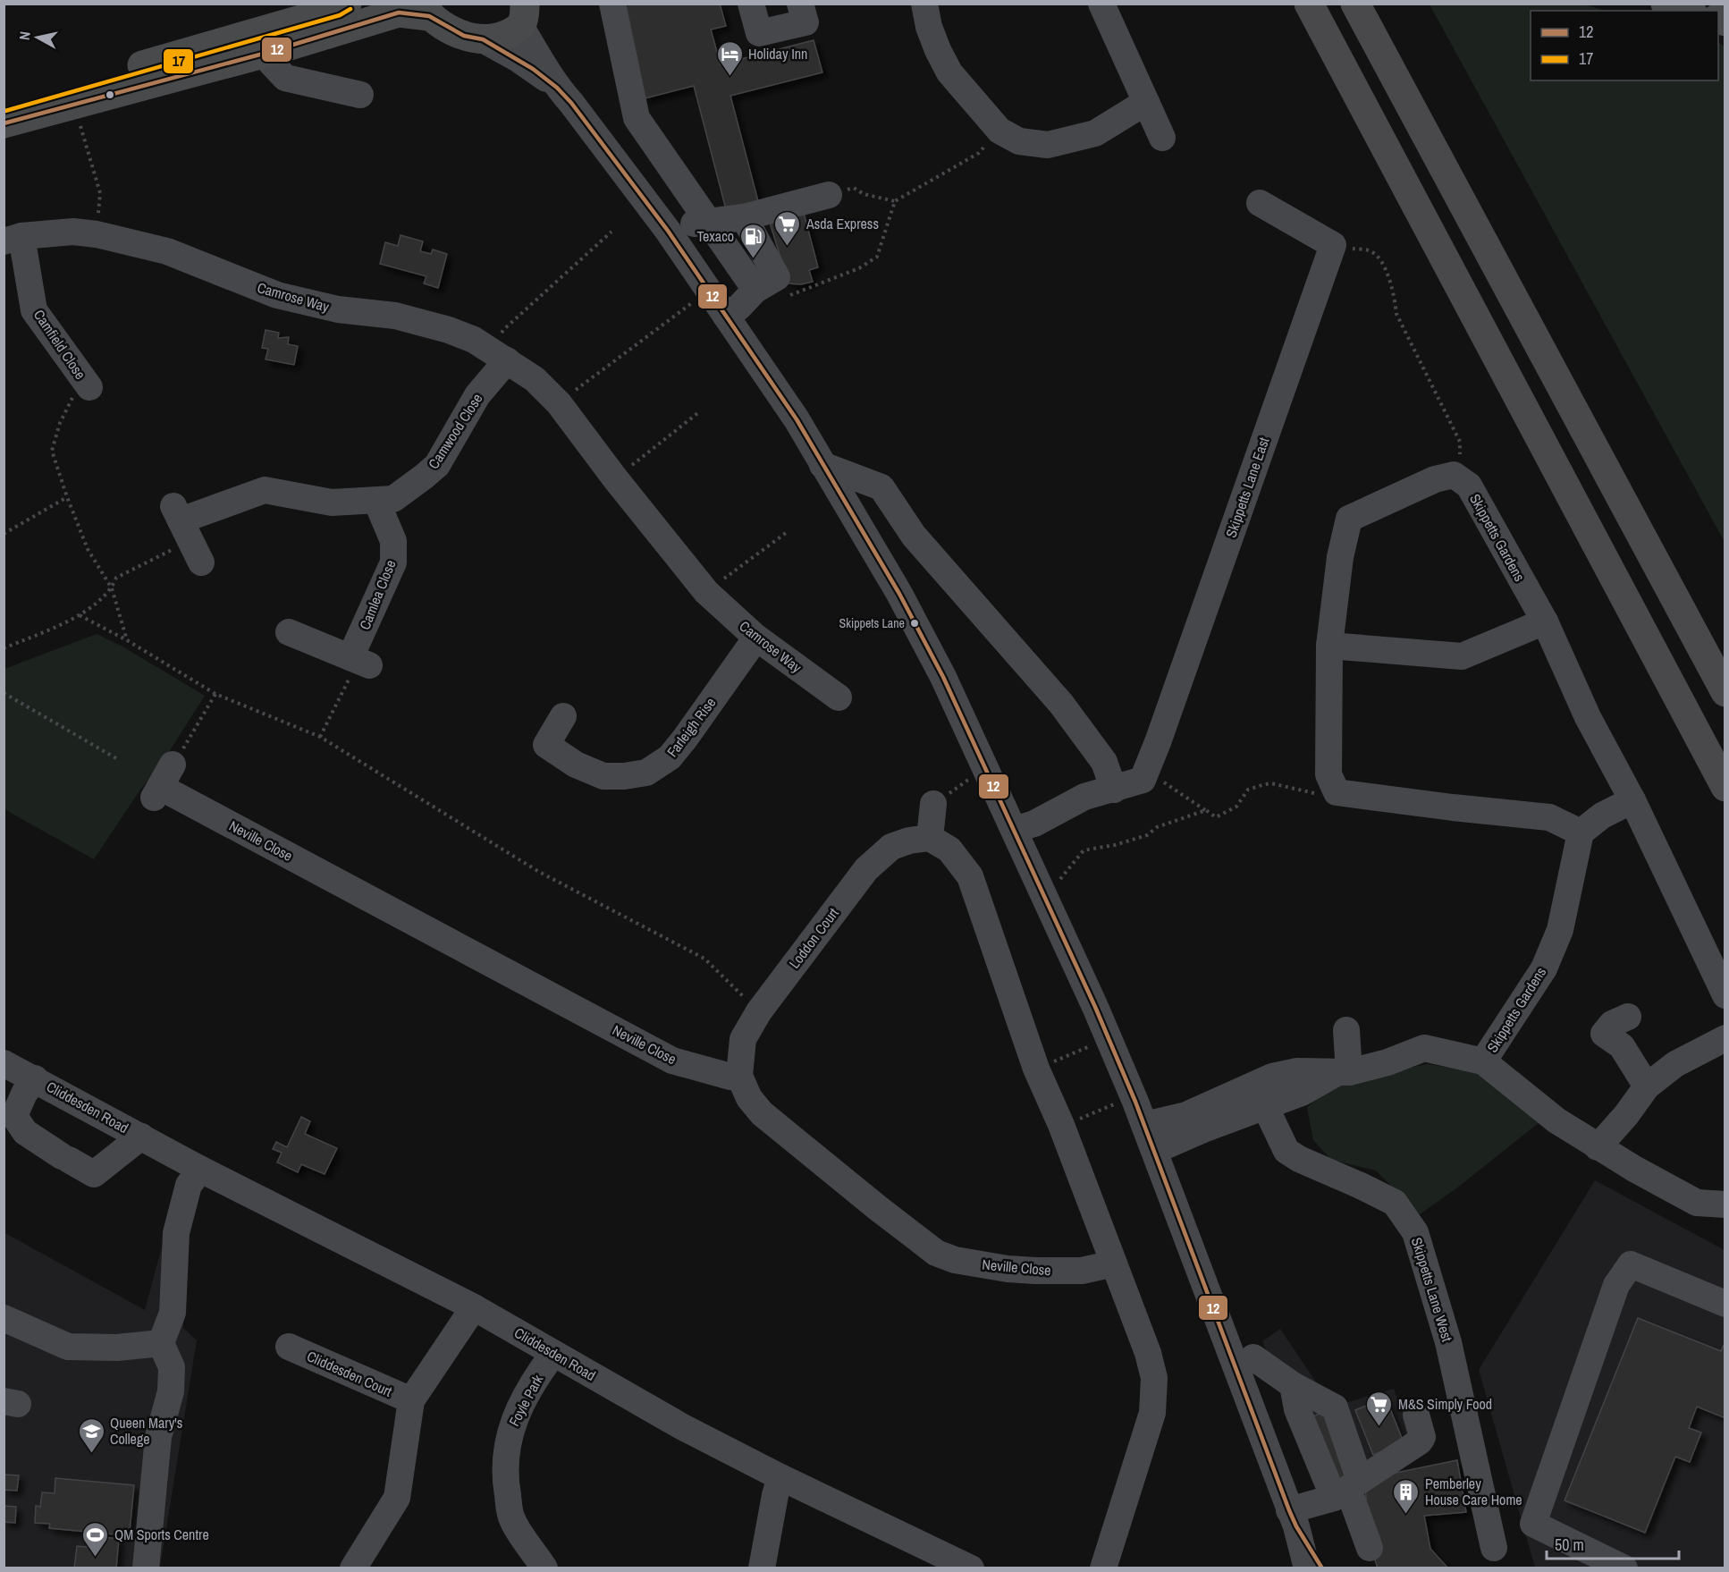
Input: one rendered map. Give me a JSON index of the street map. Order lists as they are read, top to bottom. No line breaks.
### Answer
{"streets":{"street":["Camrose Way","Camfield Close","Camwood Close","Skippetts Lane East","Skippetts Gardens","Camlea Close","Farleigh Rise","Neville Close","Loddon Court","Cliddesden Road","Skippetts Lane West","Cliddesden Court","Foyle Park"]},"crossings":[["Camrose Way","Camfield Close"],["Camrose Way","Camwood Close"],["Camrose Way","Farleigh Rise"],["Camwood Close","Camlea Close"],["Neville Close","Loddon Court"],["Cliddesden Road","Cliddesden Court"],["Cliddesden Road","Foyle Park"]],"places":{"hotel":["Holiday Inn"],"supermarket":["Asda Express","M&S Simply Food"],"fuel station":["Texaco"],"other":["Skippets Lane"],"school or university":["Queen Mary's College"],"building":["Pemberley House Care Home"],"sports":["QM Sports Centre"]},"lines":["transit line 17","transit line 12"],"legend":["12","17"],"scale_bar":"50 m","north":"left"}
